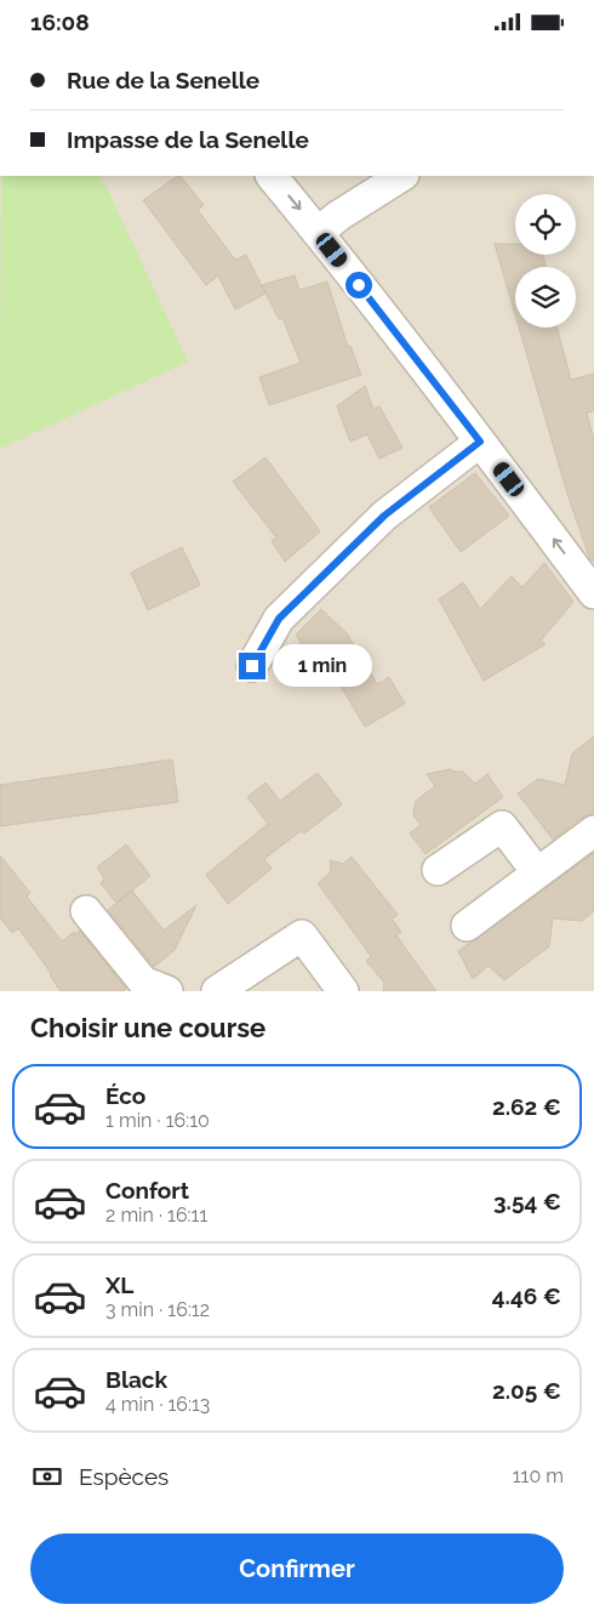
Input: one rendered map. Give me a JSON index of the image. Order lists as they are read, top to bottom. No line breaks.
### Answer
{"page":{"status":"16:08","banner":["Rue de la Senelle","Impasse de la Senelle"],"bubble":"1 min","heading":"Choisir une course","list":[{"name":"Éco","note":"1 min · 16:10","value":"2.62 €"},{"name":"Confort","note":"2 min · 16:11","value":"3.54 €"},{"name":"XL","note":"3 min · 16:12","value":"4.46 €"},{"name":"Black","note":"4 min · 16:13","value":"2.05 €"}],"pay":["Espèces","110 m"],"buttons":"Confirmer"}}
